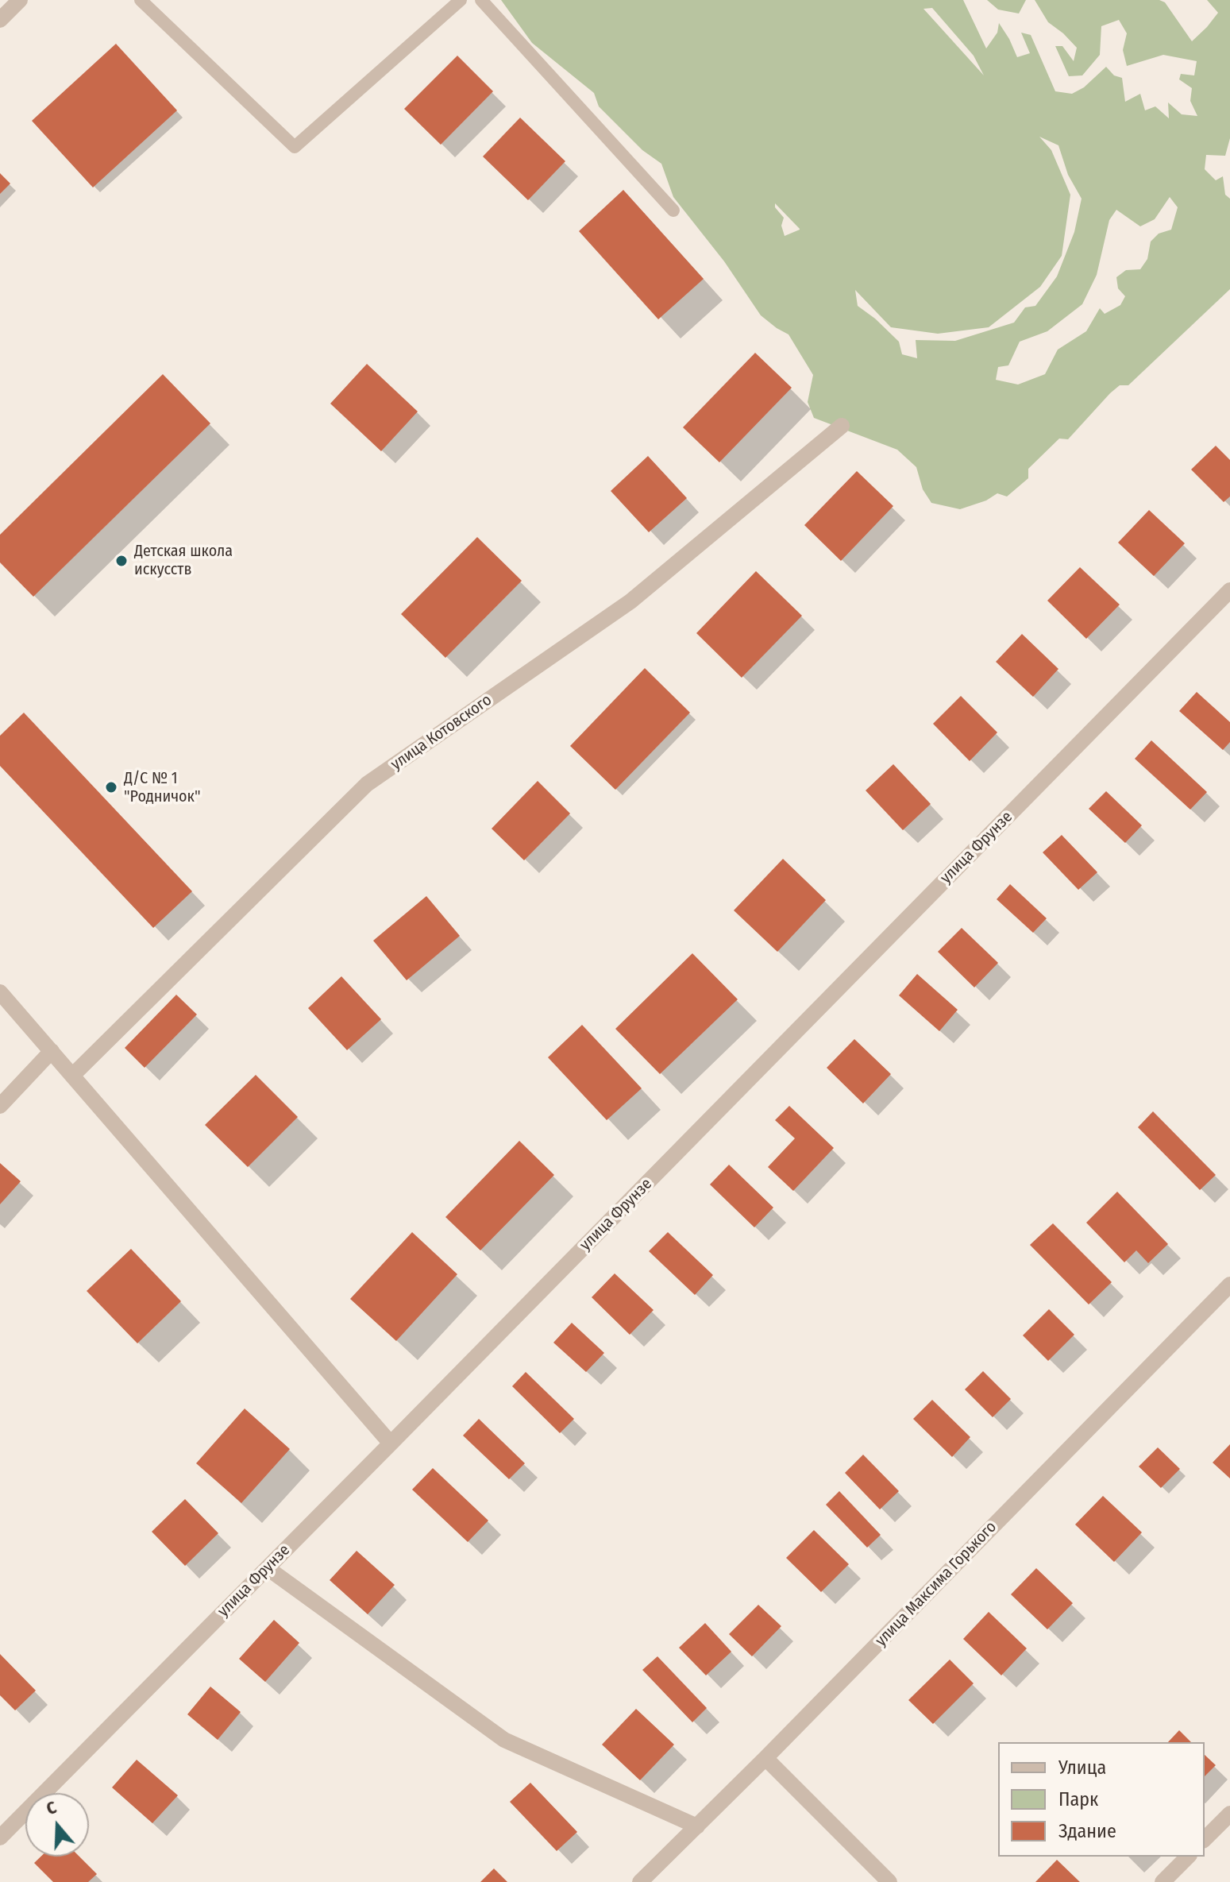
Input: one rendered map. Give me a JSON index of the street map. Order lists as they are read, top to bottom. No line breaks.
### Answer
{"streets":{"street":["улица Котовского","улица Фрунзе","улица Максима Горького"]},"places":["Детская школа искусств","Д/С № 1 \"Родничок\""],"legend":["Улица","Парк","Здание"],"north":"top"}
